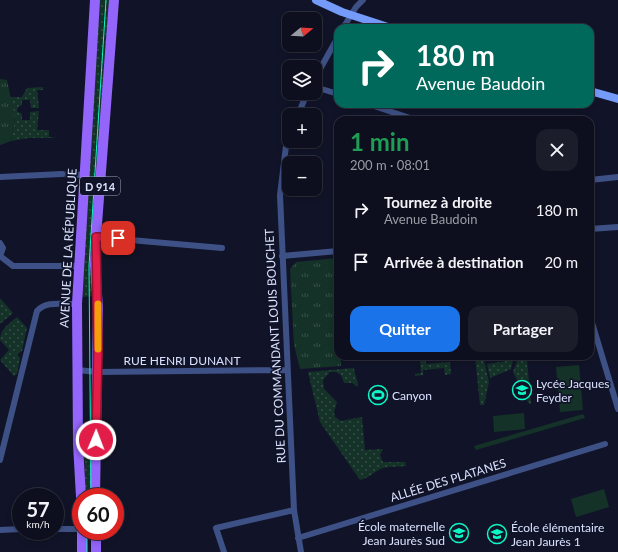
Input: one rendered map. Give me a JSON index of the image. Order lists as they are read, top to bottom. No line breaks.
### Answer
{"streets":{"main road":["D 914","AVENUE DE LA RÉPUBLIQUE"],"street":["RUE DU COMMANDANT LOUIS BOUCHET","RUE HENRI DUNANT","ALLÉE DES PLATANES"]},"crossings":[["D 914","RUE HENRI DUNANT"],["AVENUE DE LA RÉPUBLIQUE","RUE HENRI DUNANT"],["RUE DU COMMANDANT LOUIS BOUCHET","RUE HENRI DUNANT"],["RUE DU COMMANDANT LOUIS BOUCHET","ALLÉE DES PLATANES"]],"places":{"school or university":["Lycée Jacques Feyder","École maternelle Jean Jaurès Sud","École élémentaire Jean Jaurès 1"],"sports":["Canyon"]},"north":"right","page":{"map_buttons":["+","−"],"turn":["180 m","Avenue Baudoin"],"heading":["1 min","200 m · 08:01"],"list":[{"name":"Tournez à droite","note":"Avenue Baudoin","value":"180 m"},{"name":"Arrivée à destination","value":"20 m"}],"buttons":["Quitter","Partager"],"speed":"57 km/h","limit":"60"}}
